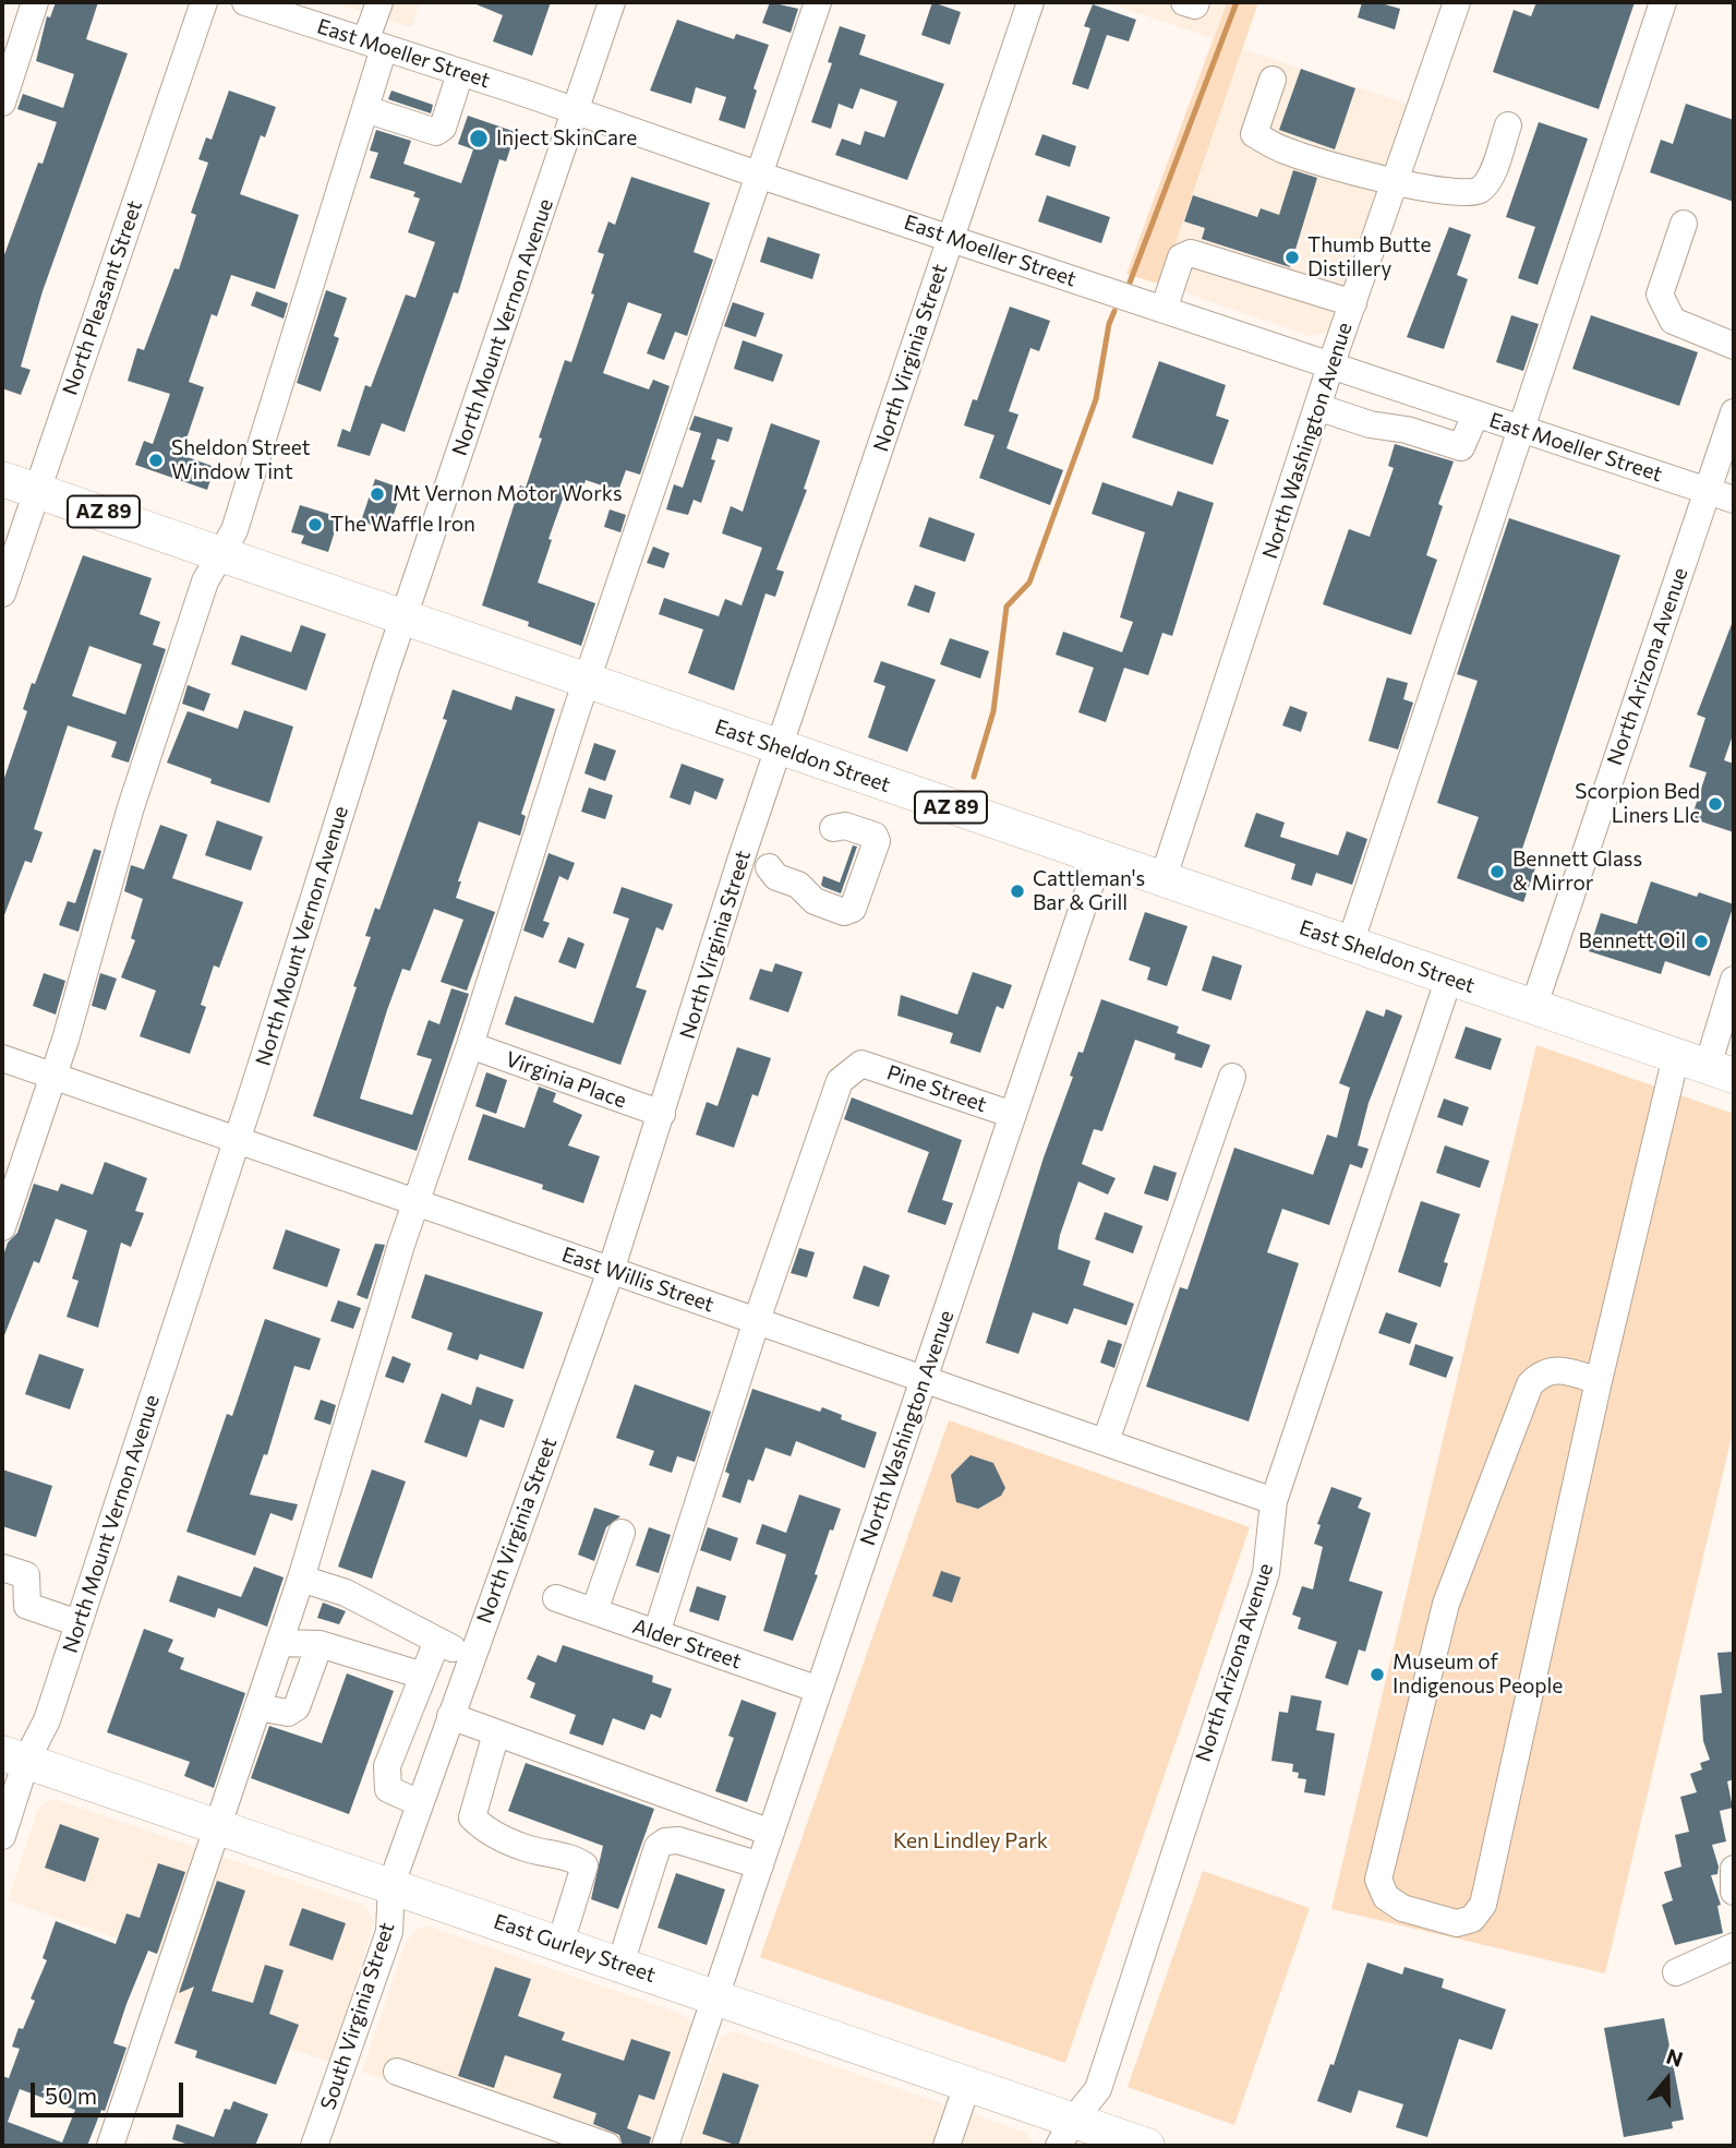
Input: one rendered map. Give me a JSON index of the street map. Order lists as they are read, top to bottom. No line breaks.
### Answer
{"streets":{"main road":["AZ 89","East Sheldon Street","East Gurley Street"],"street":["East Moeller Street","North Pleasant Street","North Mount Vernon Avenue","North Virginia Street","North Washington Avenue","North Arizona Avenue","Virginia Place","Pine Street","East Willis Street","Alder Street","South Virginia Street"]},"crossings":[["East Moeller Street","North Mount Vernon Avenue"],["East Moeller Street","North Virginia Street"],["East Moeller Street","North Washington Avenue"],["East Moeller Street","North Arizona Avenue"],["North Pleasant Street","East Sheldon Street"],["North Mount Vernon Avenue","East Sheldon Street"],["North Mount Vernon Avenue","East Willis Street"],["North Mount Vernon Avenue","East Gurley Street"],["North Virginia Street","East Sheldon Street"],["North Virginia Street","Virginia Place"],["North Virginia Street","East Willis Street"],["North Virginia Street","East Gurley Street"],["North Virginia Street","South Virginia Street"],["North Washington Avenue","East Sheldon Street"],["North Washington Avenue","Pine Street"],["North Washington Avenue","East Willis Street"],["North Washington Avenue","Alder Street"],["North Washington Avenue","East Gurley Street"],["North Arizona Avenue","East Sheldon Street"],["North Arizona Avenue","East Willis Street"],["North Arizona Avenue","East Gurley Street"],["Pine Street","East Willis Street"],["East Gurley Street","South Virginia Street"]],"parks":["Ken Lindley Park"],"places":["Inject SkinCare","Thumb Butte Distillery","Sheldon Street Window Tint","Mt Vernon Motor Works","The Waffle Iron","Scorpion Bed Liners Llc","Bennett Glass & Mirror","Cattleman's Bar & Grill","Bennett Oil","Museum of Indigenous People"],"scale_bar":"50 m","north":"top"}
